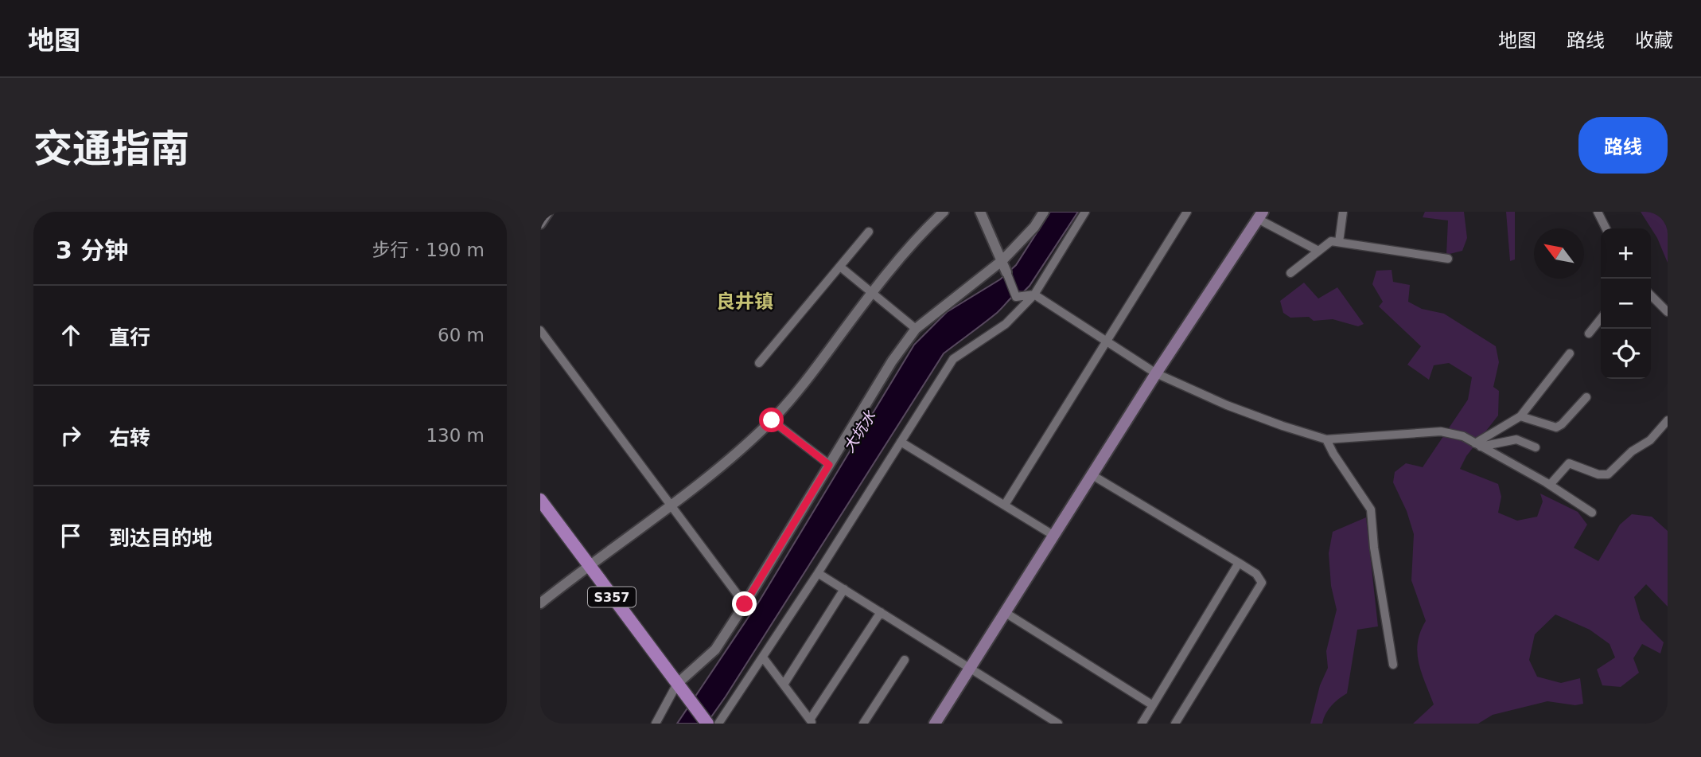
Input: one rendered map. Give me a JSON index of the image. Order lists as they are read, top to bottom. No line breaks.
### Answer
{"streets":{"main road":["S357"]},"districts":["良井镇"],"water":["大坑水"],"north":"top left","page":{"header":"地图","nav":["地图","路线","收藏"],"title":"交通指南","buttons":"路线","heading":["3 分钟","步行 · 190 m"],"map_buttons":["+","−"],"list":[["直行","60 m"],["右转","130 m"],"到达目的地"]}}
